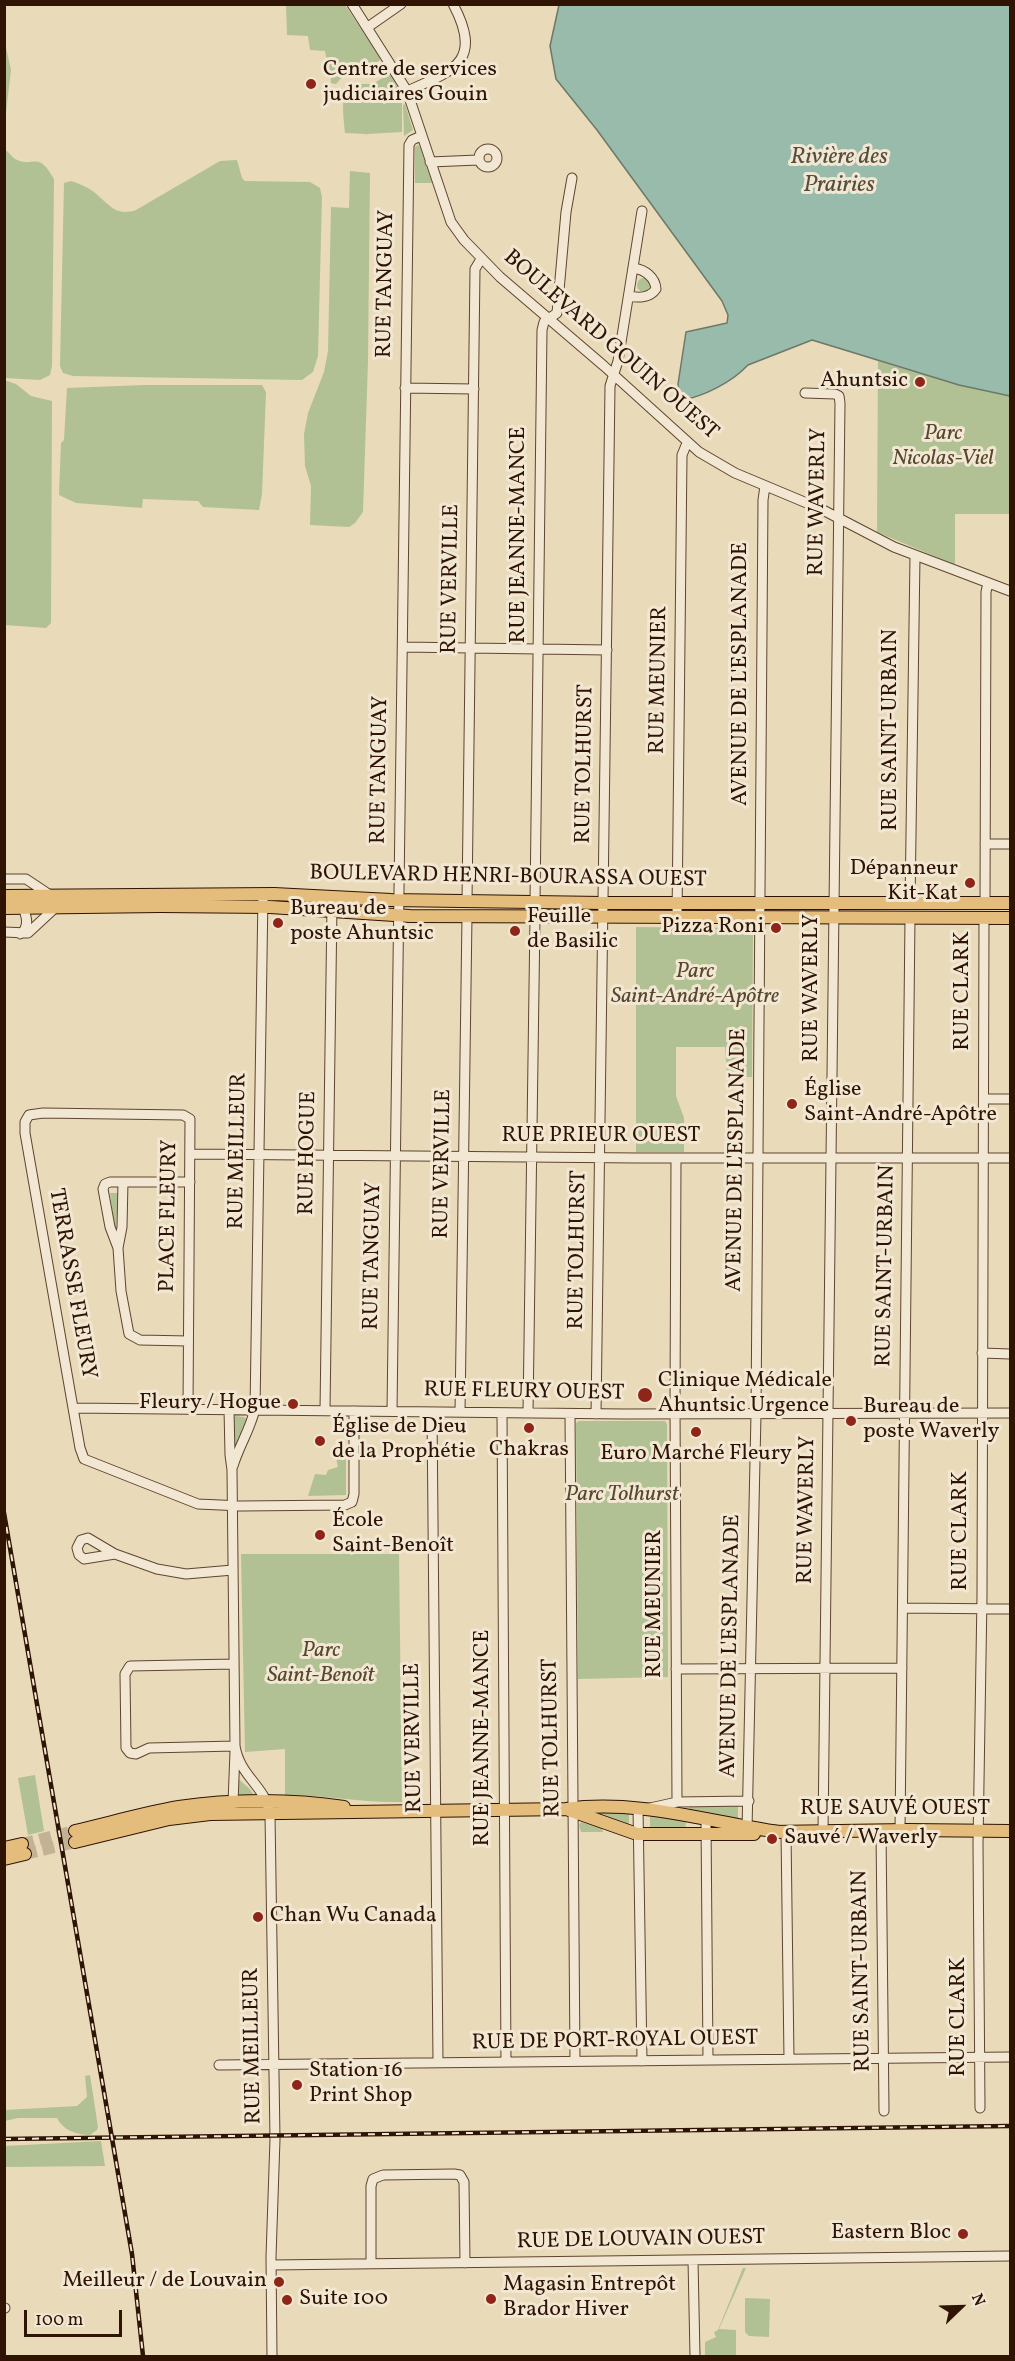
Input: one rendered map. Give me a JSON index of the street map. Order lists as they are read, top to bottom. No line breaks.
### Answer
{"streets":{"main road":["BOULEVARD HENRI-BOURASSA OUEST","RUE SAUVÉ OUEST"],"street":["RUE TANGUAY","BOULEVARD GOUIN OUEST","RUE WAVERLY","RUE JEANNE-MANCE","RUE VERVILLE","AVENUE DE L'ESPLANADE","RUE MEUNIER","RUE SAINT-URBAIN","RUE TOLHURST","RUE CLARK","RUE PRIEUR OUEST","RUE MEILLEUR","RUE HOGUE","PLACE FLEURY","TERRASSE FLEURY","RUE FLEURY OUEST","RUE DE PORT-ROYAL OUEST","RUE DE LOUVAIN OUEST"]},"crossings":[["RUE TANGUAY","BOULEVARD GOUIN OUEST"],["RUE TANGUAY","BOULEVARD HENRI-BOURASSA OUEST"],["RUE TANGUAY","RUE PRIEUR OUEST"],["RUE TANGUAY","RUE FLEURY OUEST"],["BOULEVARD GOUIN OUEST","RUE WAVERLY"],["BOULEVARD GOUIN OUEST","RUE JEANNE-MANCE"],["BOULEVARD GOUIN OUEST","RUE VERVILLE"],["BOULEVARD GOUIN OUEST","AVENUE DE L'ESPLANADE"],["BOULEVARD GOUIN OUEST","RUE MEUNIER"],["BOULEVARD GOUIN OUEST","RUE SAINT-URBAIN"],["BOULEVARD GOUIN OUEST","RUE TOLHURST"],["BOULEVARD GOUIN OUEST","RUE CLARK"],["RUE WAVERLY","BOULEVARD HENRI-BOURASSA OUEST"],["RUE WAVERLY","RUE PRIEUR OUEST"],["RUE WAVERLY","RUE FLEURY OUEST"],["RUE WAVERLY","RUE SAUVÉ OUEST"],["RUE JEANNE-MANCE","BOULEVARD HENRI-BOURASSA OUEST"],["RUE JEANNE-MANCE","RUE FLEURY OUEST"],["RUE JEANNE-MANCE","RUE SAUVÉ OUEST"],["RUE JEANNE-MANCE","RUE DE PORT-ROYAL OUEST"],["RUE VERVILLE","BOULEVARD HENRI-BOURASSA OUEST"],["RUE VERVILLE","RUE PRIEUR OUEST"],["RUE VERVILLE","RUE FLEURY OUEST"],["RUE VERVILLE","RUE SAUVÉ OUEST"],["RUE VERVILLE","RUE DE PORT-ROYAL OUEST"],["AVENUE DE L'ESPLANADE","BOULEVARD HENRI-BOURASSA OUEST"],["AVENUE DE L'ESPLANADE","RUE PRIEUR OUEST"],["AVENUE DE L'ESPLANADE","RUE FLEURY OUEST"],["AVENUE DE L'ESPLANADE","RUE SAUVÉ OUEST"],["RUE MEUNIER","BOULEVARD HENRI-BOURASSA OUEST"],["RUE MEUNIER","RUE PRIEUR OUEST"],["RUE MEUNIER","RUE FLEURY OUEST"],["RUE SAINT-URBAIN","BOULEVARD HENRI-BOURASSA OUEST"],["RUE SAINT-URBAIN","RUE PRIEUR OUEST"],["RUE SAINT-URBAIN","RUE FLEURY OUEST"],["RUE SAINT-URBAIN","RUE SAUVÉ OUEST"],["RUE SAINT-URBAIN","RUE DE PORT-ROYAL OUEST"],["RUE TOLHURST","BOULEVARD HENRI-BOURASSA OUEST"],["RUE TOLHURST","RUE PRIEUR OUEST"],["RUE TOLHURST","RUE FLEURY OUEST"],["RUE TOLHURST","RUE SAUVÉ OUEST"],["RUE TOLHURST","RUE DE PORT-ROYAL OUEST"],["BOULEVARD HENRI-BOURASSA OUEST","RUE CLARK"],["BOULEVARD HENRI-BOURASSA OUEST","RUE MEILLEUR"],["BOULEVARD HENRI-BOURASSA OUEST","RUE HOGUE"],["RUE CLARK","RUE PRIEUR OUEST"],["RUE CLARK","RUE FLEURY OUEST"],["RUE CLARK","RUE SAUVÉ OUEST"],["RUE CLARK","RUE DE PORT-ROYAL OUEST"],["RUE PRIEUR OUEST","RUE MEILLEUR"],["RUE PRIEUR OUEST","RUE HOGUE"],["RUE PRIEUR OUEST","PLACE FLEURY"],["RUE MEILLEUR","RUE FLEURY OUEST"],["RUE MEILLEUR","RUE SAUVÉ OUEST"],["RUE MEILLEUR","RUE DE PORT-ROYAL OUEST"],["RUE MEILLEUR","RUE DE LOUVAIN OUEST"],["RUE HOGUE","RUE FLEURY OUEST"],["PLACE FLEURY","TERRASSE FLEURY"],["PLACE FLEURY","RUE FLEURY OUEST"],["TERRASSE FLEURY","RUE FLEURY OUEST"]],"water":["Rivière des Prairies"],"parks":["Parc Nicolas-Viel","Parc Saint-André-Apôtre","Parc Tolhurst","Parc Saint-Benoît"],"places":["Centre de services judiciaires Gouin","Ahuntsic","Dépanneur Kit-Kat","Bureau de poste Ahuntsic","Pizza Roni","Feuille de Basilic","Église Saint-André-Apôtre","Clinique Médicale Ahuntsic Urgence","Fleury / Hogue","Bureau de poste Waverly","Chakras","Euro Marché Fleury","Église de Dieu de la Prophétie","École Saint-Benoît","Sauvé / Waverly","Chan Wu Canada","Station 16 Print Shop","Eastern Bloc","Meilleur / de Louvain","Magasin Entrepôt Brador Hiver","Suite 100"],"scale_bar":"100 m","north":"top right"}
